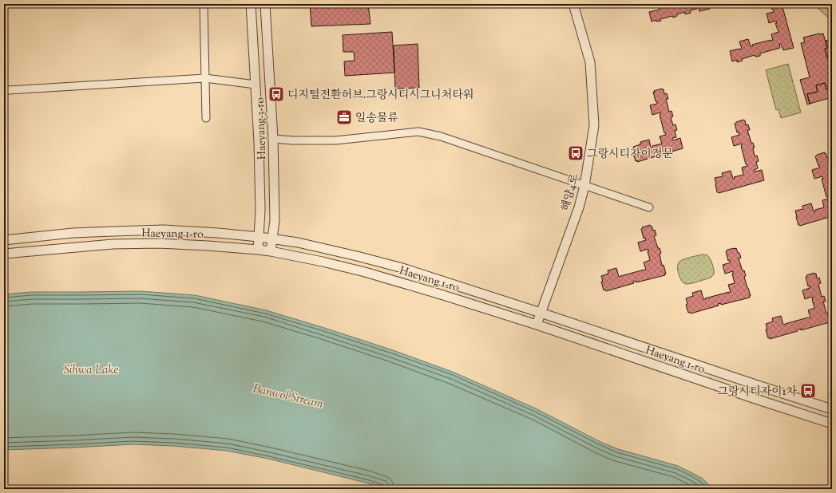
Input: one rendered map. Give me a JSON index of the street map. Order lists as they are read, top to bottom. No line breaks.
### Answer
{"streets":{"street":["Haeyang 3-ro","해양4로","Haeyang 1-ro"]},"crossings":[["Haeyang 3-ro","Haeyang 1-ro"],["해양4로","Haeyang 1-ro"]],"water":["Sihwa Lake","Banwol Stream"],"places":{"bus stop":["디지털전환허브.그랑시티시그니처타워","그랑시티자이정문","그랑시티자이1차"],"office":["일송물류"]}}
